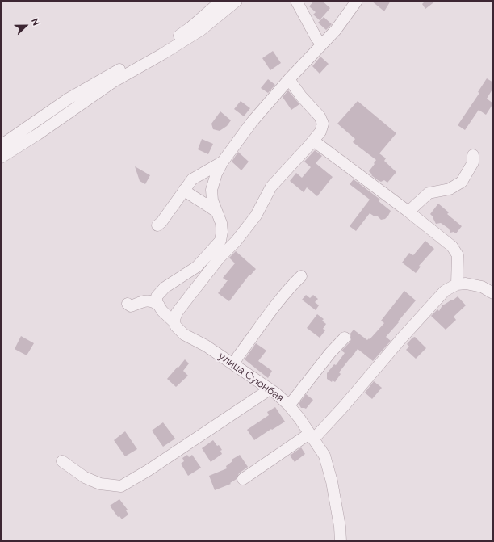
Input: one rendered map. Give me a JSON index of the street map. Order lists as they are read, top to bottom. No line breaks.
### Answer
{"streets":{"street":["улица Суюнбая"]},"north":"right"}
